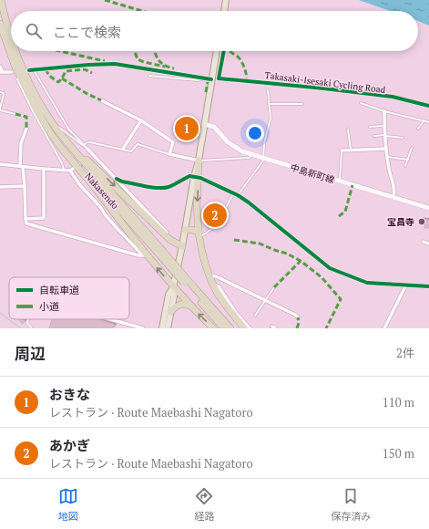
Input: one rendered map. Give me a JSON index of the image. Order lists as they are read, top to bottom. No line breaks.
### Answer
{"streets":{"highway":["Nakasendo"],"main road":["中島新町線"],"cycle path":["Takasaki-Isesaki Cycling Road"]},"places":["宝昌寺"],"legend":["自転車道","小道"],"page":{"search":"ここで検索","pins":["1","2"],"heading":["周辺","2件"],"list":[{"mark":"1","name":"おきな","note":"レストラン · Route Maebashi Nagatoro","value":"110 m"},{"mark":"2","name":"あかぎ","note":"レストラン · Route Maebashi Nagatoro","value":"150 m"}],"nav":["地図","経路","保存済み"]}}
